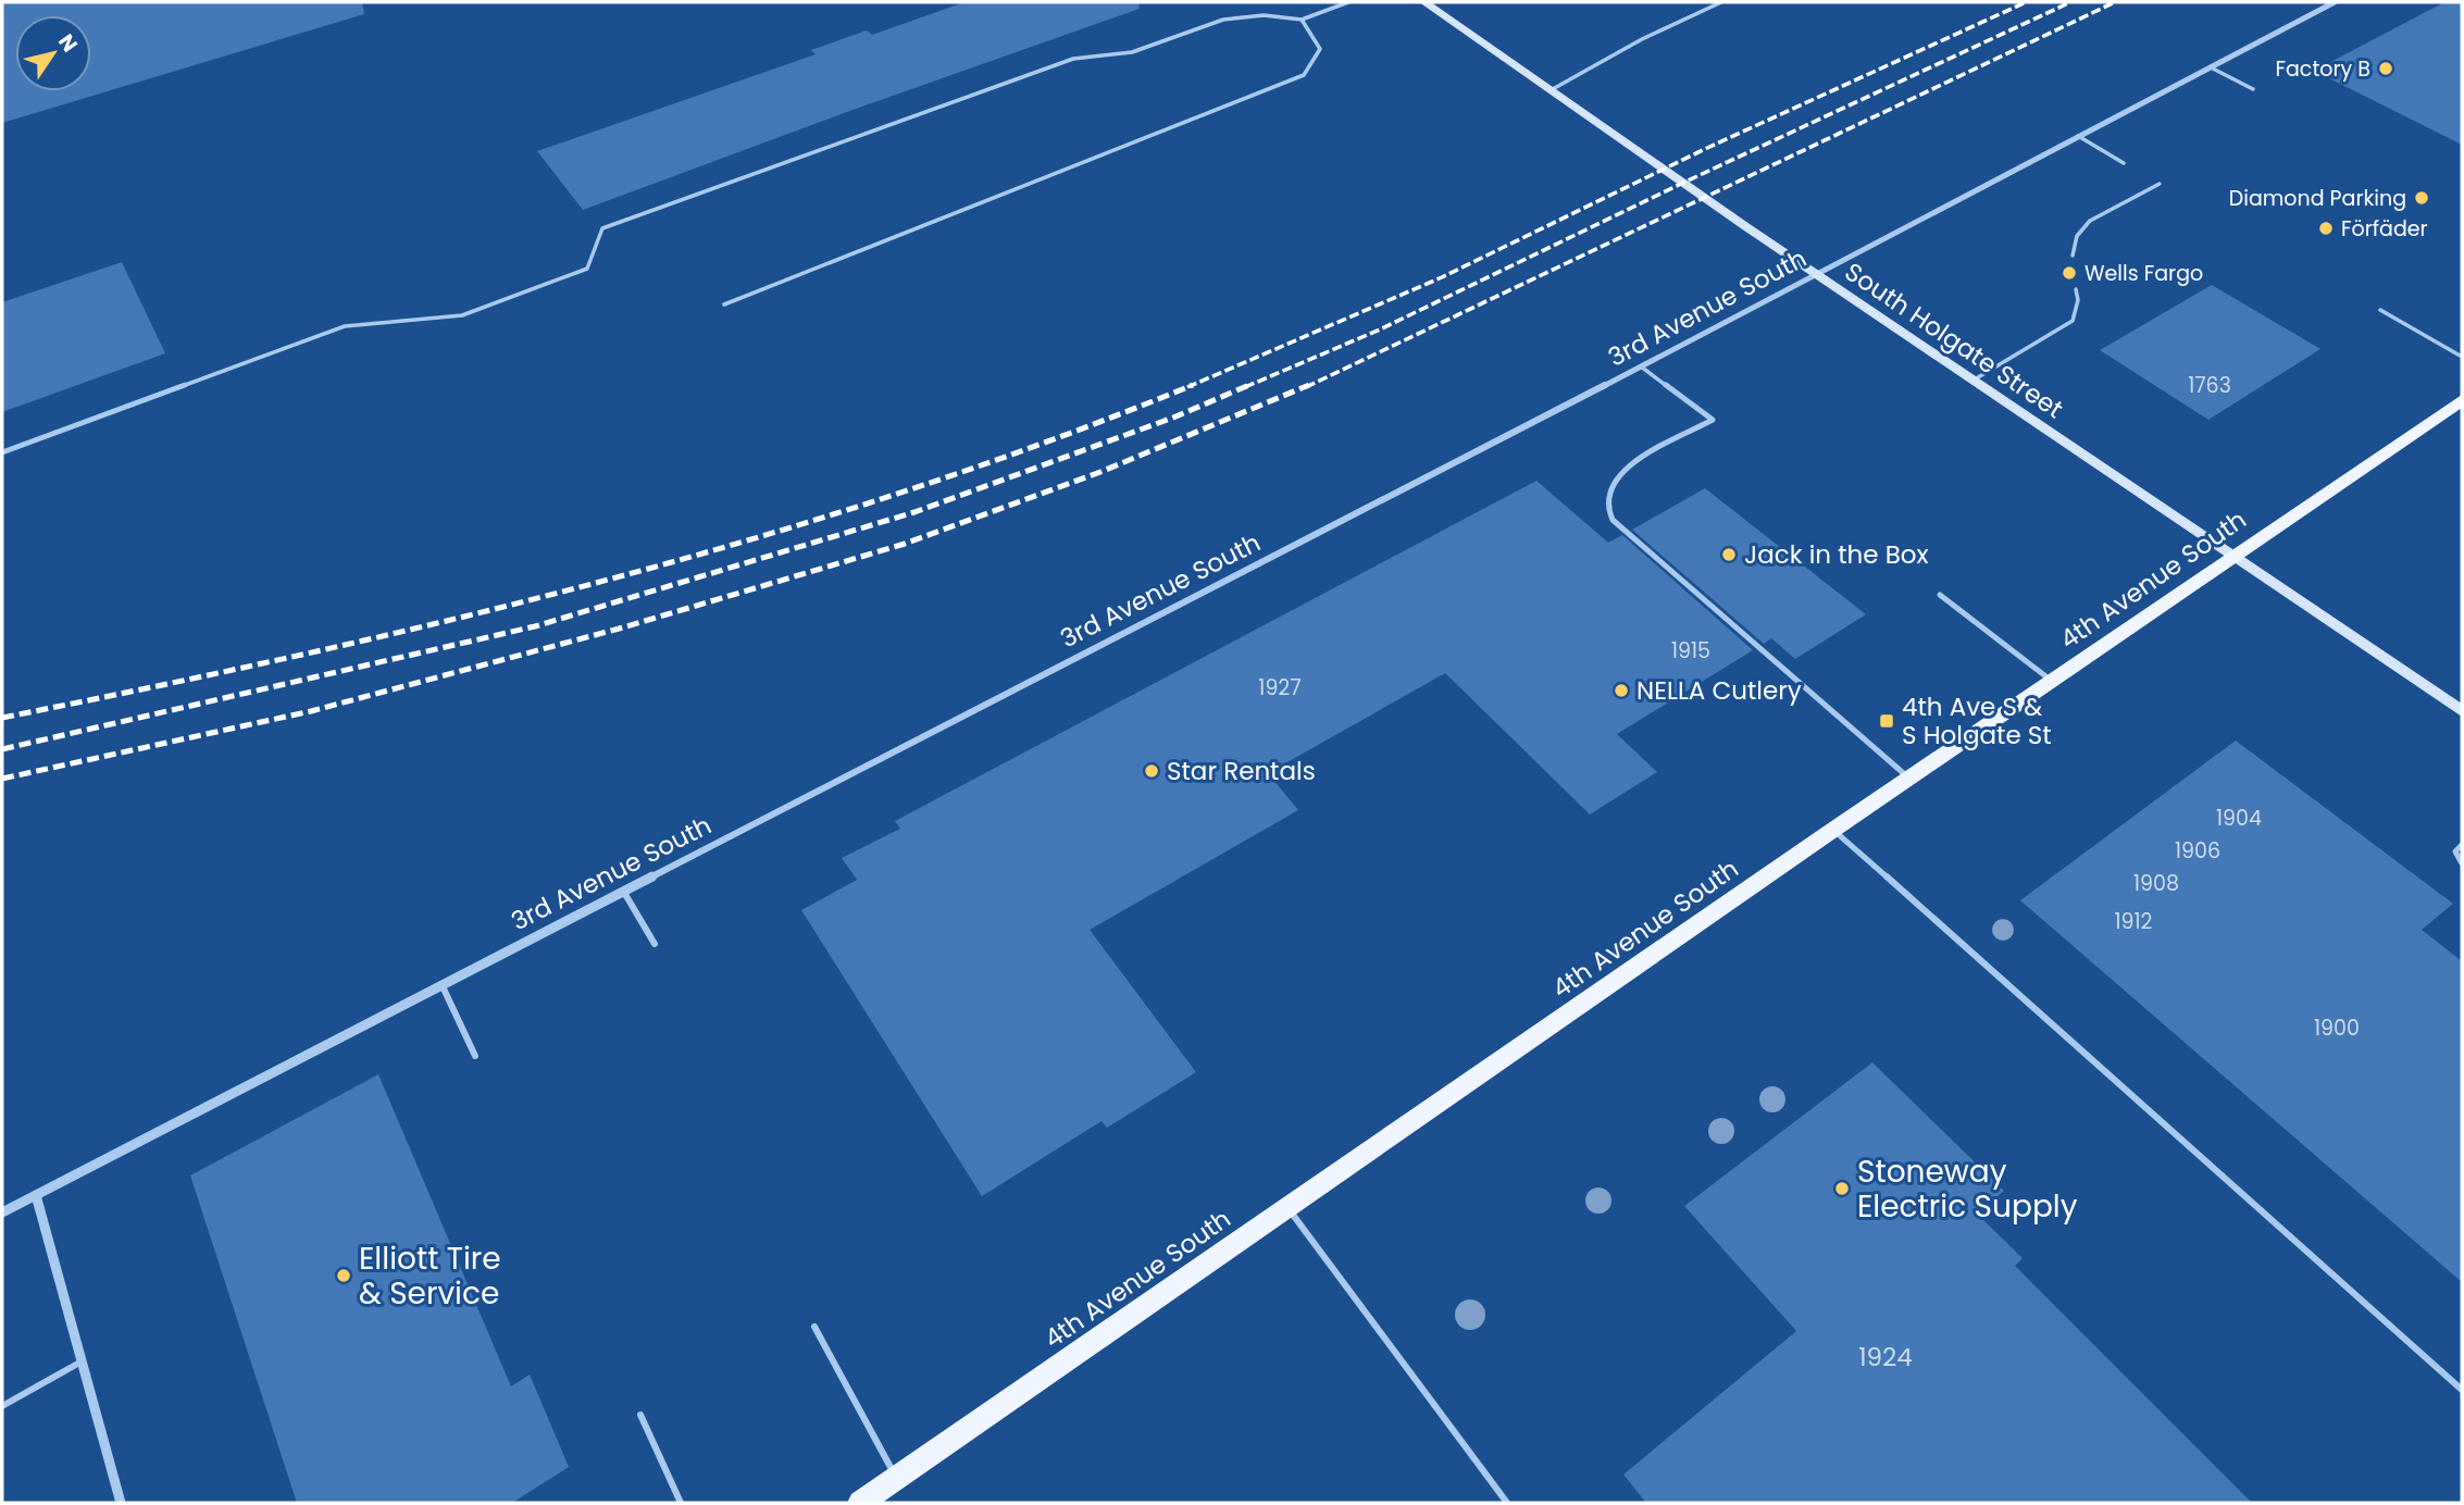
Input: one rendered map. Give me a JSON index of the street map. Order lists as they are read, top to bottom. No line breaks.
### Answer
{"streets":{"main road":["South Holgate Street","4th Avenue South"],"street":["3rd Avenue South"]},"crossings":[["3rd Avenue South","South Holgate Street"],["South Holgate Street","4th Avenue South"]],"places":{"other":["Factory B","Diamond Parking","Förfäder","Wells Fargo","Jack in the Box","NELLA Cutlery","Star Rentals","Stoneway Electric Supply","Elliott Tire & Service"],"transit":["4th Ave S & S Holgate St"]},"house_numbers":["1763","1915","1927","1904","1906","1908","1912","1900","1924"],"north":"top right"}
